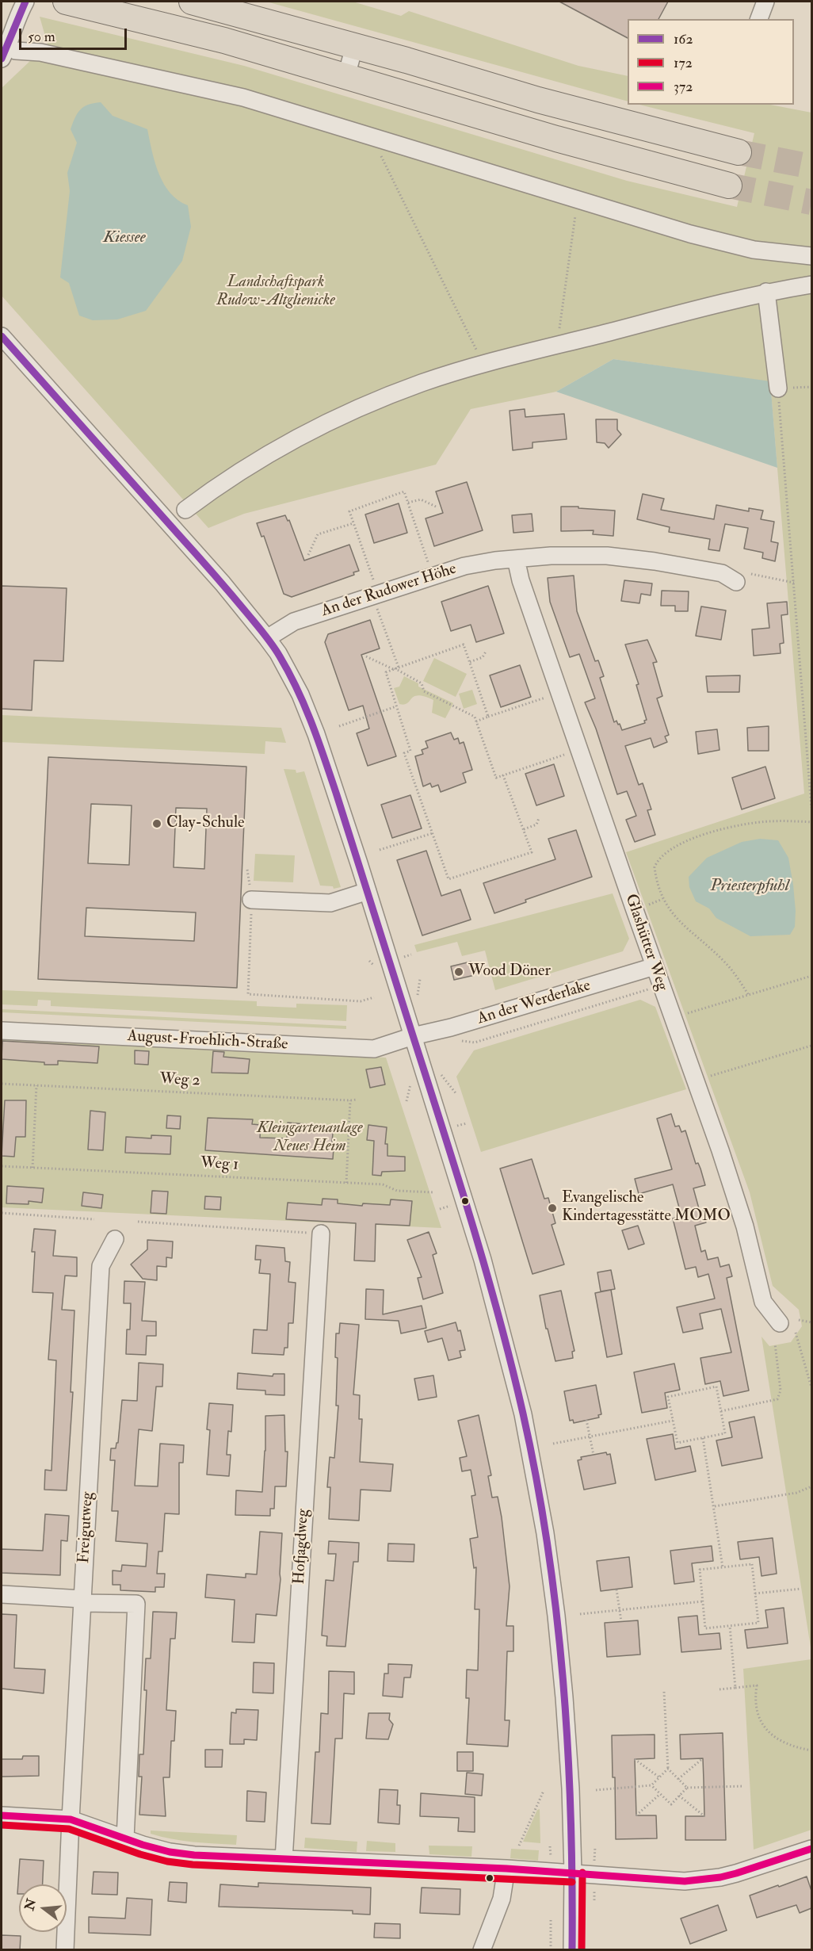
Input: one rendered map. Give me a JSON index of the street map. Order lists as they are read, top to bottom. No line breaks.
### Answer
{"streets":{"street":["An der Rudower Höhe","Glashütter Weg","An der Werderlake","August-Froehlich-Straße","Freigutweg","Hofjagdweg"],"path":["Weg 2","Weg 1"]},"crossings":[["An der Rudower Höhe","Glashütter Weg"],["Glashütter Weg","An der Werderlake"],["An der Werderlake","August-Froehlich-Straße"]],"water":["Kiessee","Priesterpfuhl"],"parks":["Landschaftspark Rudow-Altglienicke","Kleingartenanlage Neues Heim"],"places":["Clay-Schule","Wood Döner","Evangelische Kindertagesstätte MOMO"],"lines":["transit line 162","transit line 372","transit line 172"],"legend":["162","172","372"],"scale_bar":"50 m","north":"left"}
